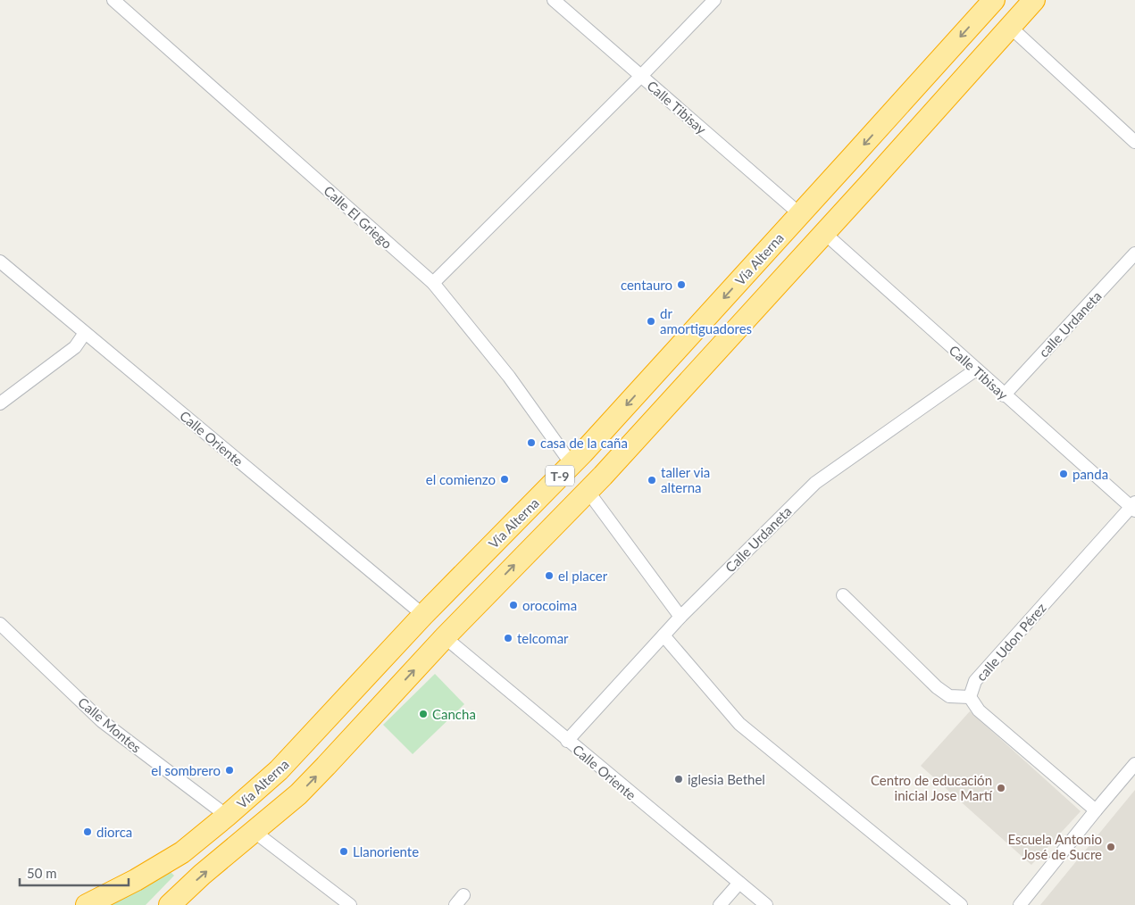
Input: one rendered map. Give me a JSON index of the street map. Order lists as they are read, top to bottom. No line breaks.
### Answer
{"streets":{"highway":["Vía Alterna","T-9"],"street":["Calle Tibisay","Calle El Griego","calle Urdaneta","Calle Oriente","Calle Urdaneta","calle Udon Pérez","Calle Montes"]},"crossings":[["Calle Tibisay","Vía Alterna"],["Calle Tibisay","calle Urdaneta"],["Calle Tibisay","T-9"],["Calle Tibisay","Calle Urdaneta"],["Calle Tibisay","calle Udon Pérez"],["Calle El Griego","Vía Alterna"],["Vía Alterna","Calle Oriente"],["Vía Alterna","Calle Montes"],["Calle Oriente","T-9"],["Calle Oriente","Calle Urdaneta"]],"places":["centauro","dr amortiguadores","casa de la caña","panda","el comienzo","taller via alterna","el placer","orocoima","telcomar","Cancha","el sombrero","iglesia Bethel","Centro de educación inicial Jose Martí","diorca","Escuela Antonio José de Sucre","Llanoriente"],"scale_bar":"50 m"}
